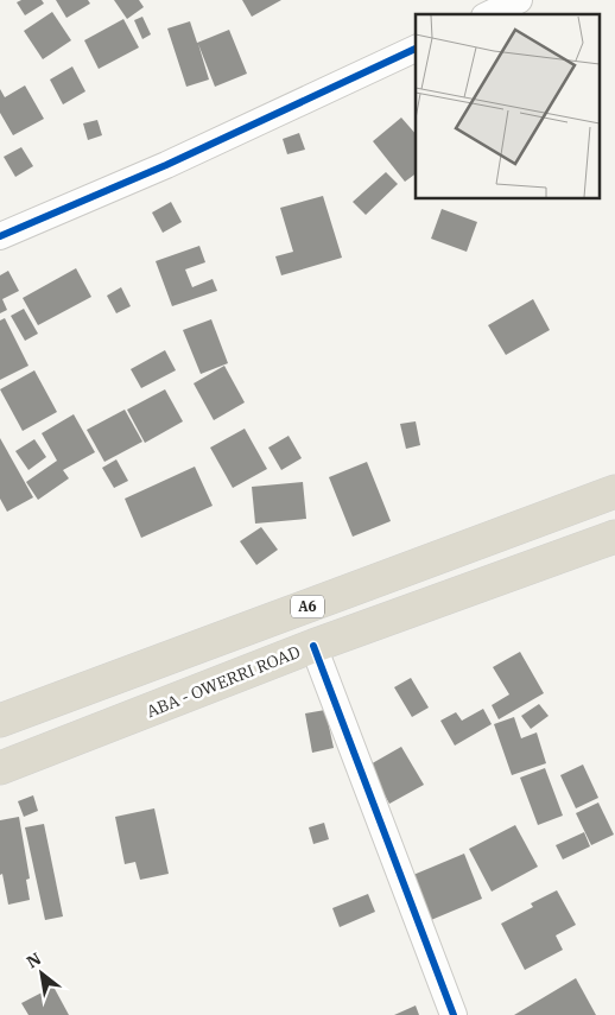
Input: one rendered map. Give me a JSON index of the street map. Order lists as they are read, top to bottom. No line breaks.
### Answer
{"streets":{"highway":["A6","ABA - OWERRI ROAD"]},"north":"top left"}
